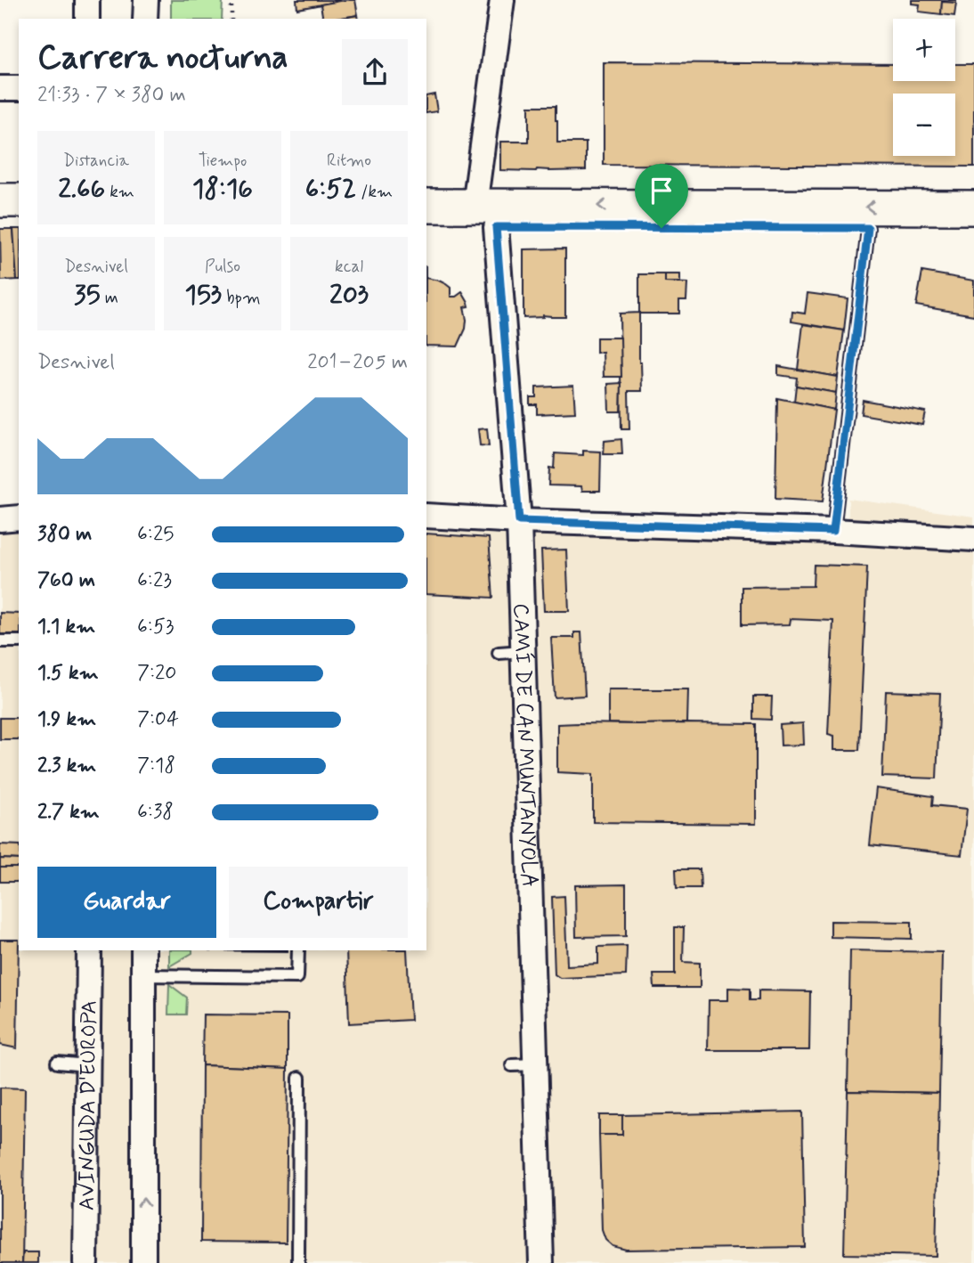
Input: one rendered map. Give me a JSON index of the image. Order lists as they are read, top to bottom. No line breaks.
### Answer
{"streets":{"street":["CAMÍ DE CAN MUNTANYOLA","AVINGUDA D'EUROPA"]},"page":{"map_buttons":["+","−"],"heading":["Carrera nocturna","21:33 · 7 × 380 m"],"stats":[["Distancia","2.66 km"],["Tiempo","18:16"],["Ritmo","6:52 /km"],["Desnivel","35 m"],["Pulso","153 bpm"],["kcal","203"]],"chart":["Desnivel","201–205 m"],"list":[{"name":"380 m","note":"6:25"},{"name":"760 m","note":"6:23"},{"name":"1.1 km","note":"6:53"},{"name":"1.5 km","note":"7:20"},{"name":"1.9 km","note":"7:04"},{"name":"2.3 km","note":"7:18"},{"name":"2.7 km","note":"6:38"}],"buttons":["Guardar","Compartir"]}}
